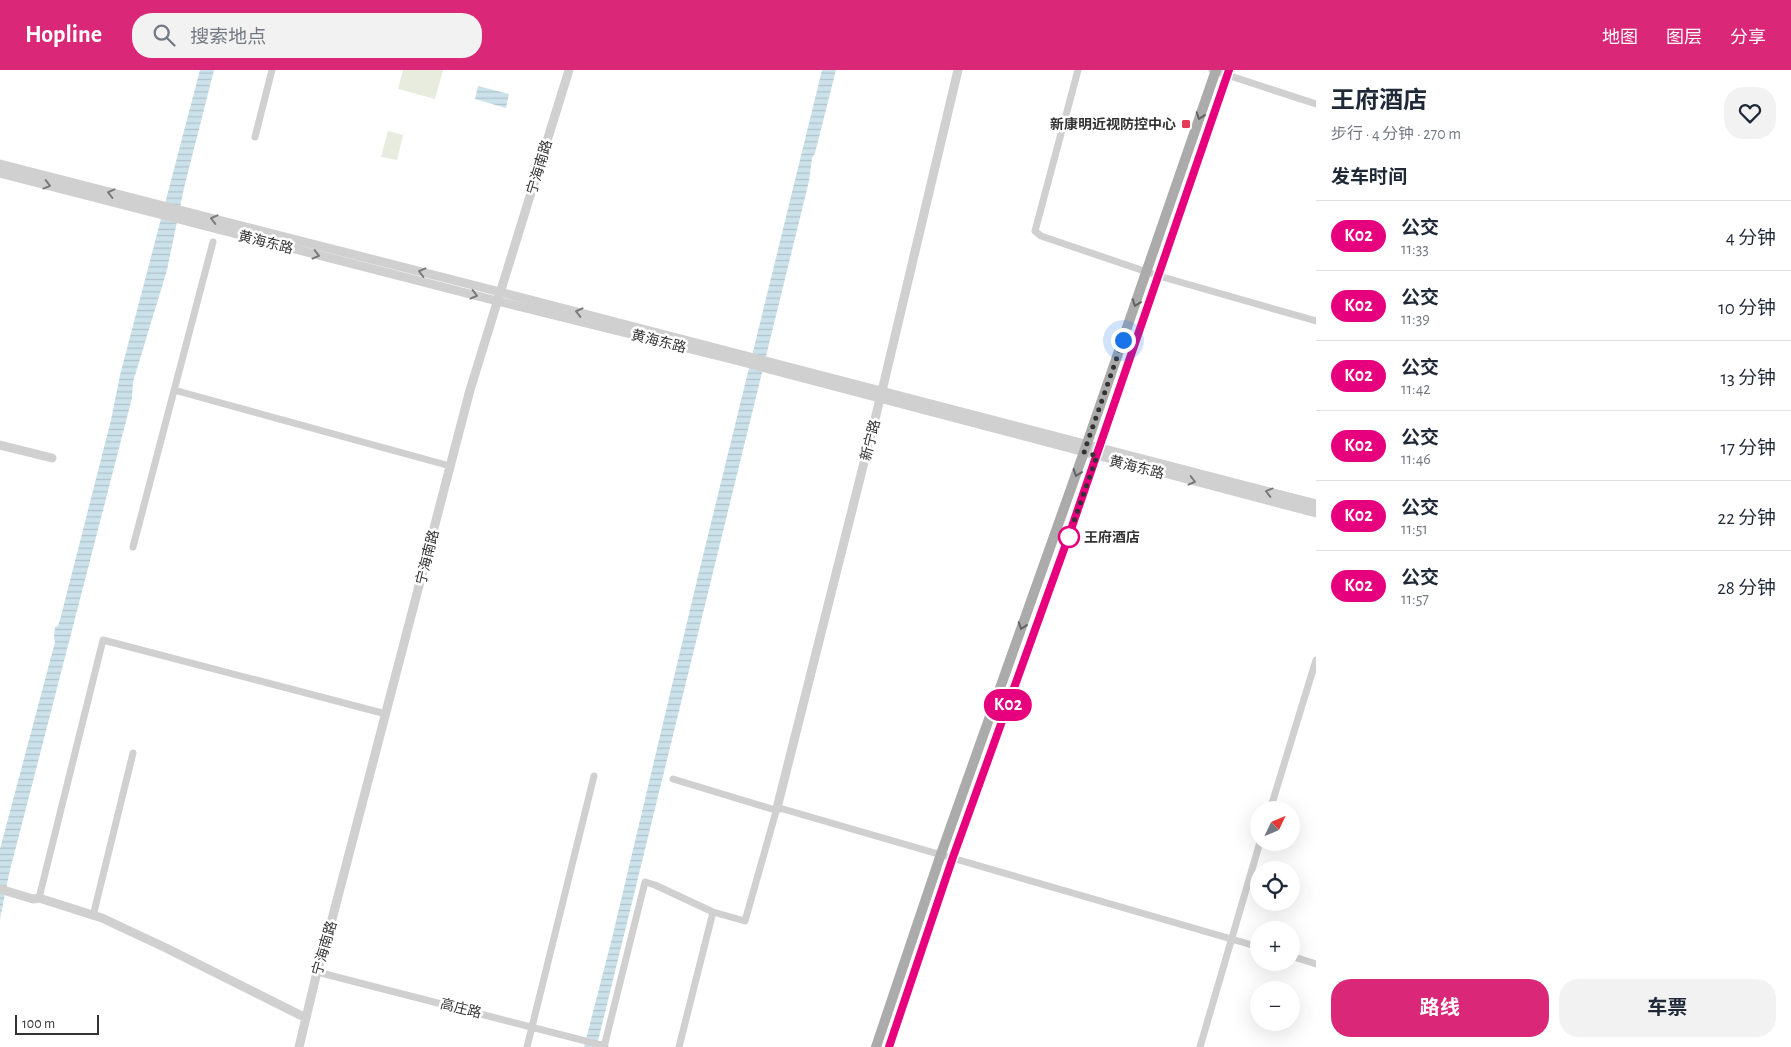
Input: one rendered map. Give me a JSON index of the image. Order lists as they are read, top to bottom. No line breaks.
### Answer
{"streets":{"street":["宁海南路","黄海东路","新宁路","高庄路"]},"crossings":[["宁海南路","黄海东路"],["宁海南路","高庄路"],["黄海东路","新宁路"]],"places":{"transit":["新康明近视防控中心"],"other":["王府酒店"]},"lines":["bus line K02"],"scale_bar":"100 m","north":"top right","page":{"header":"Hopline","search":"搜索地点","nav":["地图","图层","分享"],"on_map":"K02","heading":[["王府酒店","步行 · 4 分钟 · 270 m"],"发车时间"],"list":[{"mark":"K02","name":"公交","note":"11:33","value":"4 分钟"},{"mark":"K02","name":"公交","note":"11:39","value":"10 分钟"},{"mark":"K02","name":"公交","note":"11:42","value":"13 分钟"},{"mark":"K02","name":"公交","note":"11:46","value":"17 分钟"},{"mark":"K02","name":"公交","note":"11:51","value":"22 分钟"},{"mark":"K02","name":"公交","note":"11:57","value":"28 分钟"}],"map_buttons":["+","−"],"buttons":["路线","车票"],"scale":"100 m"}}
